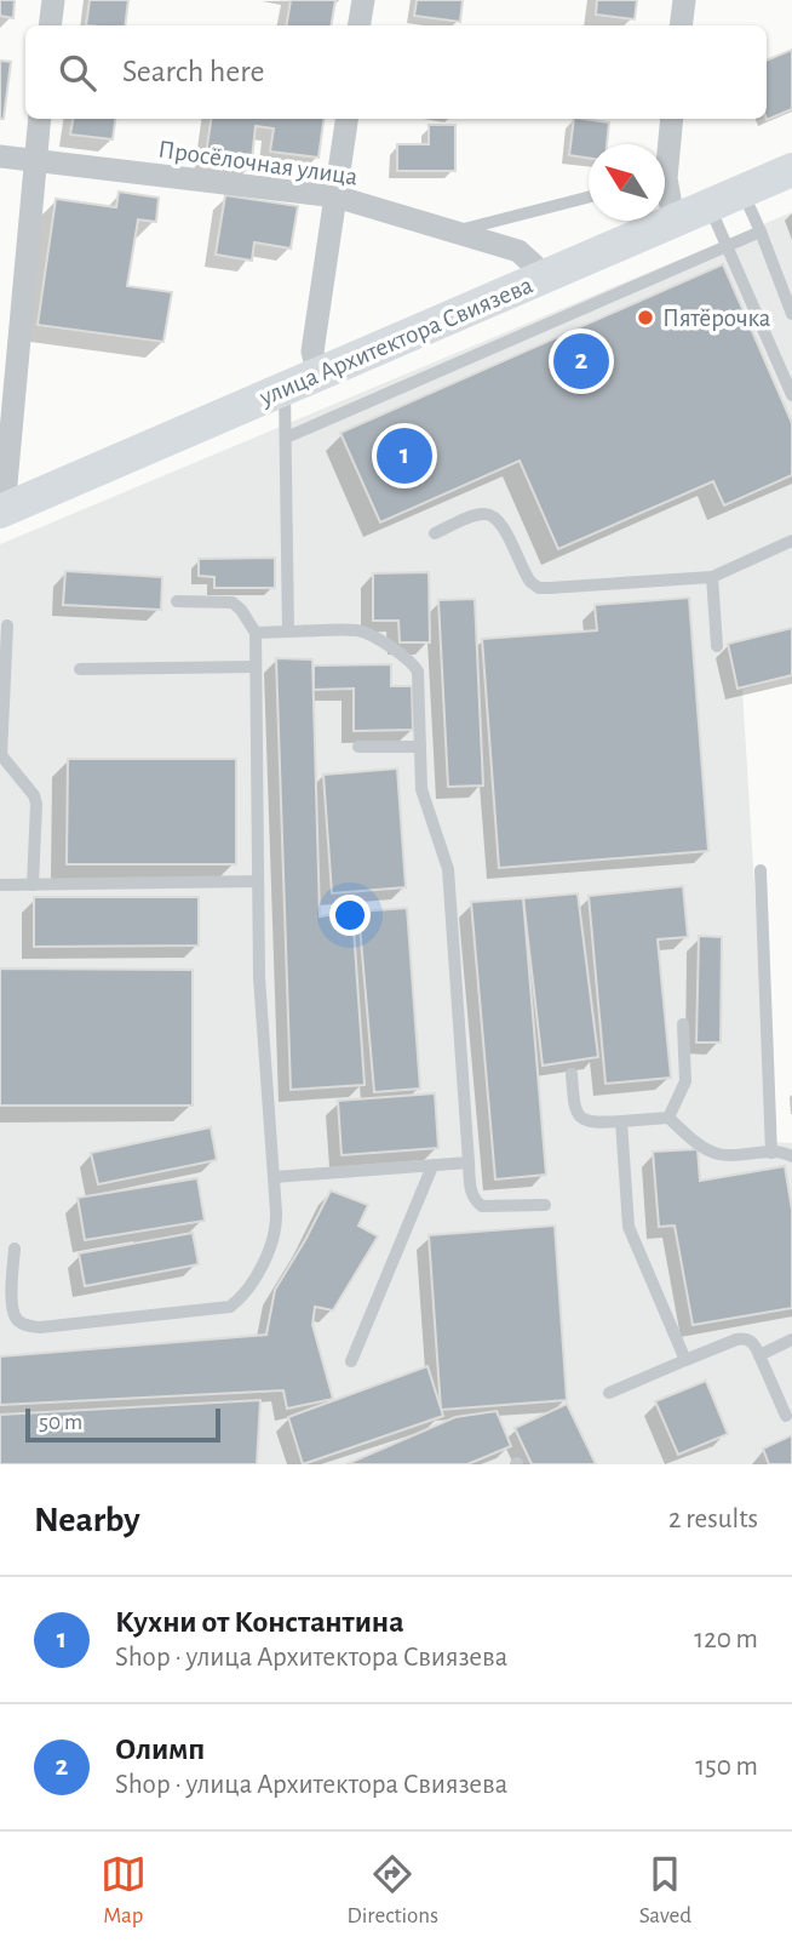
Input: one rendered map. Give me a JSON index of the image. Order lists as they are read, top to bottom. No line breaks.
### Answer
{"streets":{"main road":["улица Архитектора Свиязева"],"street":["Просёлочная улица"]},"crossings":[["Просёлочная улица","улица Архитектора Свиязева"]],"places":["Пятёрочка"],"scale_bar":"50 m","north":"top left","page":{"search":"Search here","pins":["2","1"],"scale":"50 m","heading":["Nearby","2 results"],"list":[{"mark":"1","name":"Кухни от Константина","note":"Shop · улица Архитектора Свиязева","value":"120 m"},{"mark":"2","name":"Олимп","note":"Shop · улица Архитектора Свиязева","value":"150 m"}],"nav":["Map","Directions","Saved"]}}
